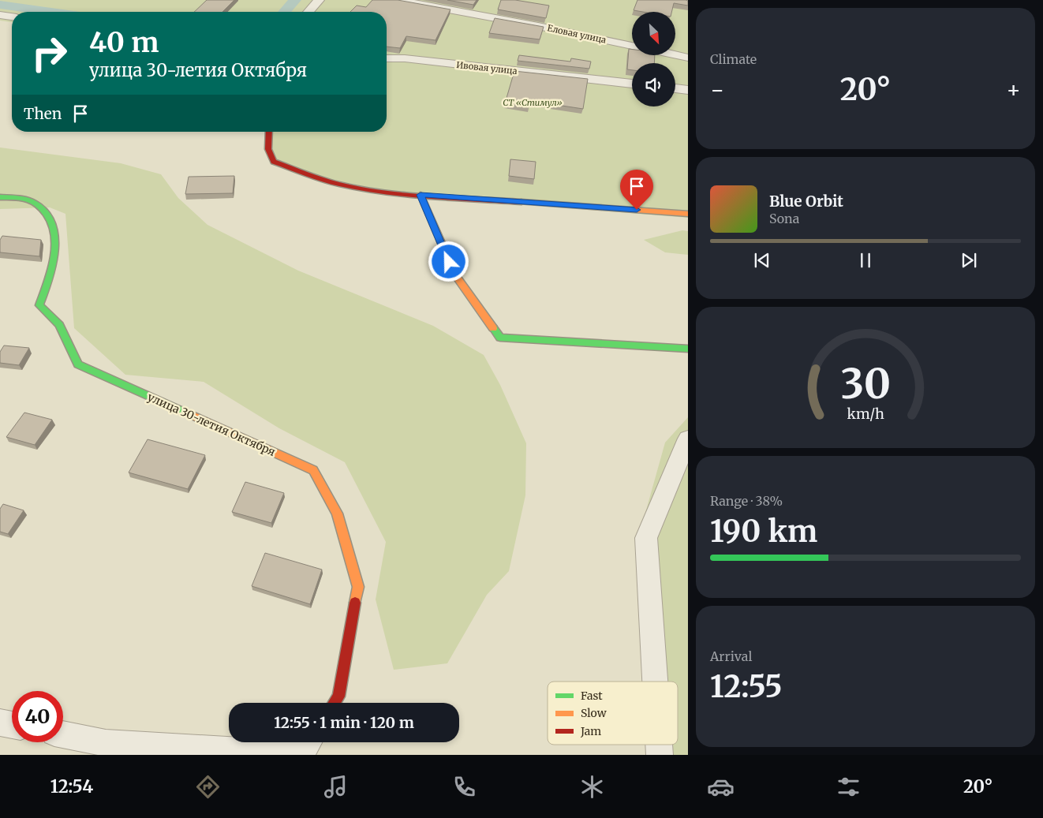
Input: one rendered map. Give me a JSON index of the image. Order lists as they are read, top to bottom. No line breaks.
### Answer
{"streets":{"street":["Еловая улица","Ивовая улица","улица 30-летия Октября"]},"parks":["СТ «Стимул»"],"legend":["Fast","Slow","Jam"],"north":"bottom right","page":{"tile":["Climate",["Range · 38%","190 km"],["Arrival","12:55"]],"turn":["40 m","улица 30-летия Октября"],"heat":["−","20°","+"],"then":"Then","song":["Blue Orbit","Sona"],"limit":"40","trip":"12:55 · 1 min · 120 m","tabs":["12:54","20°"],"gauge":["30","km/h"]}}
